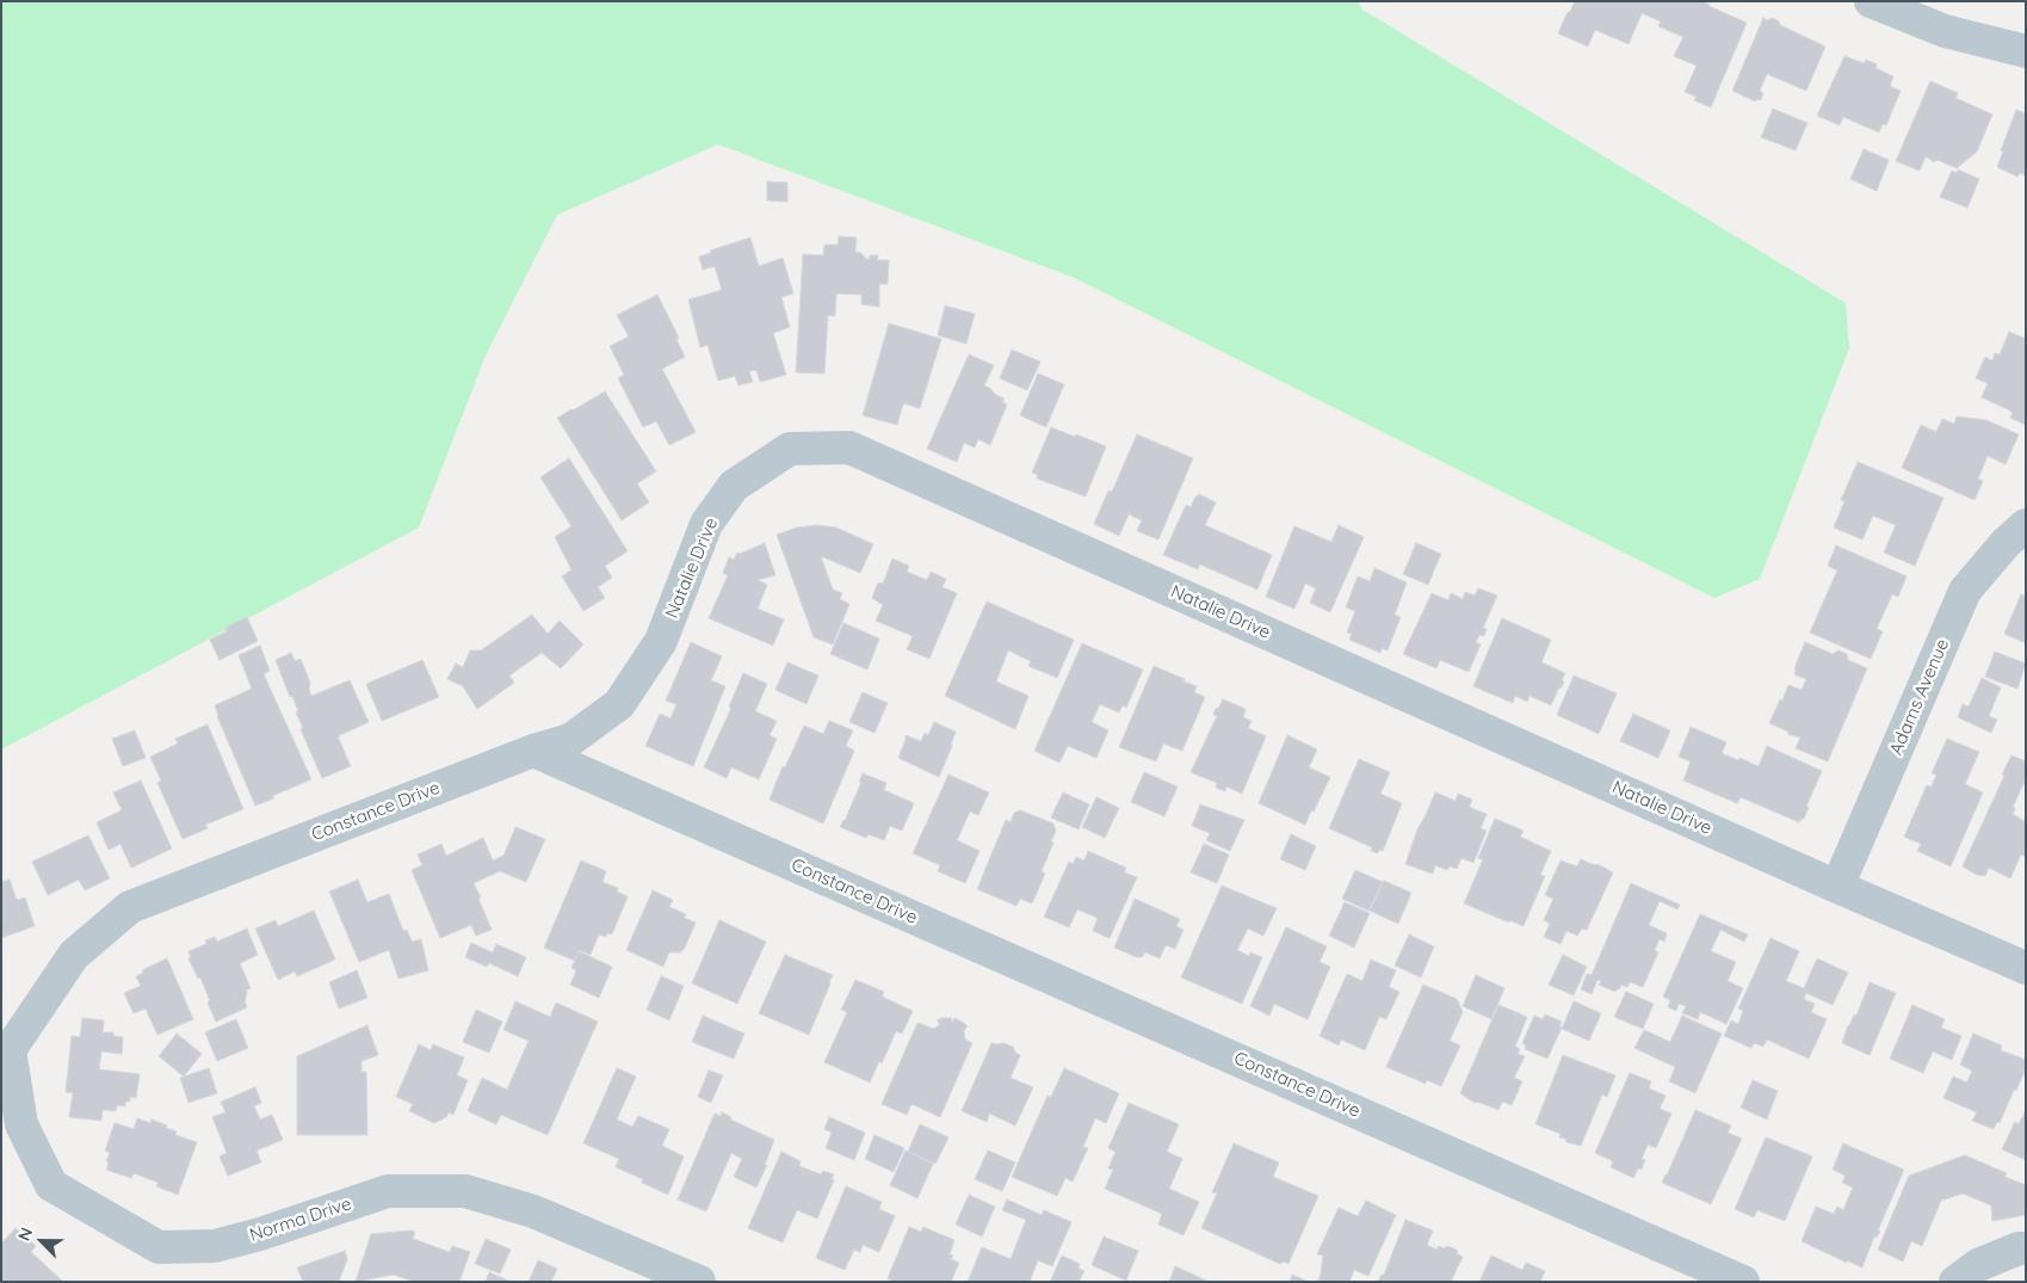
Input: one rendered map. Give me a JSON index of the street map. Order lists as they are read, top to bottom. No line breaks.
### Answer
{"streets":{"street":["Natalie Drive","Adams Avenue","Constance Drive","Norma Drive"]},"crossings":[["Natalie Drive","Adams Avenue"],["Natalie Drive","Constance Drive"],["Constance Drive","Norma Drive"]],"north":"top left"}
